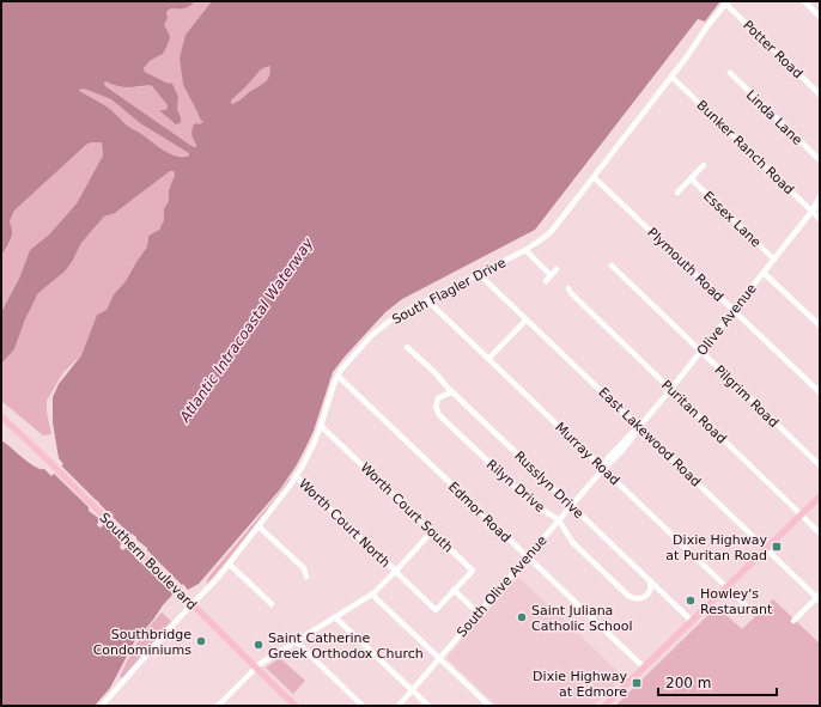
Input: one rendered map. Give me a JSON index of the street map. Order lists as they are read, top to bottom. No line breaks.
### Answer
{"streets":{"main road":["Southern Boulevard"],"street":["Potter Road","Linda Lane","Bunker Ranch Road","Essex Lane","Plymouth Road","South Flagler Drive","Olive Avenue","Pilgrim Road","Puritan Road","East Lakewood Road","Murray Road","Russlyn Drive","Rilyn Drive","Worth Court South","Edmor Road","Worth Court North","South Olive Avenue"]},"crossings":[["Potter Road","South Flagler Drive"],["Bunker Ranch Road","South Flagler Drive"],["Bunker Ranch Road","Olive Avenue"],["Essex Lane","Olive Avenue"],["Plymouth Road","South Flagler Drive"],["Plymouth Road","Olive Avenue"],["South Flagler Drive","East Lakewood Road"],["South Flagler Drive","Murray Road"],["South Flagler Drive","Worth Court South"],["South Flagler Drive","Edmor Road"],["South Flagler Drive","Worth Court North"],["South Flagler Drive","Southern Boulevard"],["Olive Avenue","Pilgrim Road"],["Olive Avenue","Puritan Road"],["Olive Avenue","East Lakewood Road"],["Olive Avenue","Murray Road"],["Olive Avenue","South Olive Avenue"],["Murray Road","South Olive Avenue"],["Russlyn Drive","Rilyn Drive"],["Russlyn Drive","South Olive Avenue"],["Rilyn Drive","South Olive Avenue"],["Worth Court South","Worth Court North"],["Edmor Road","South Olive Avenue"]],"water":["Atlantic Intracoastal Waterway"],"places":{"transit":["Dixie Highway at Puritan Road","Dixie Highway at Edmore"],"other":["Howley's Restaurant","Saint Juliana Catholic School","Southbridge Condominiums","Saint Catherine Greek Orthodox Church"]},"scale_bar":"200 m"}
